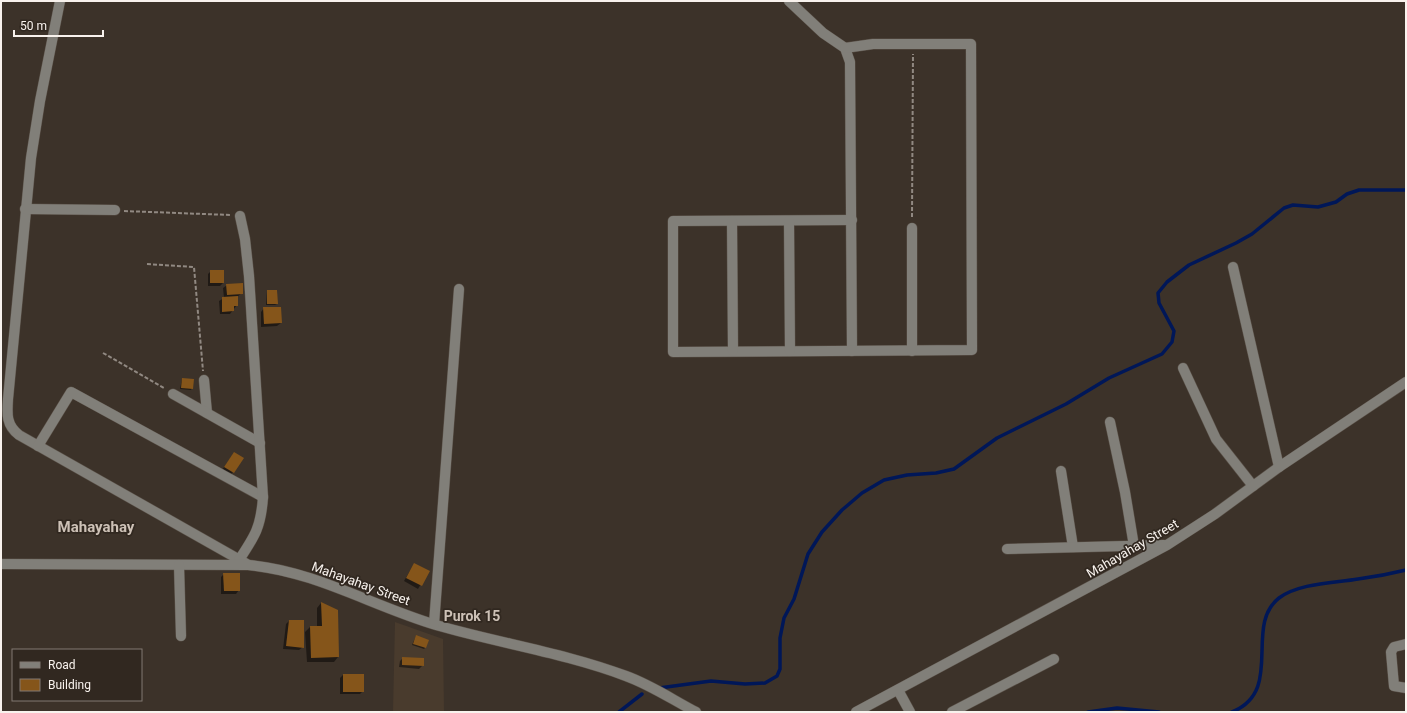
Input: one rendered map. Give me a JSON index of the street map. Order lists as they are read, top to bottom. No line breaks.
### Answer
{"streets":{"street":["Mahayahay Street"]},"districts":["Mahayahay","Purok 15"],"legend":["Road","Building"],"scale_bar":"50 m"}
